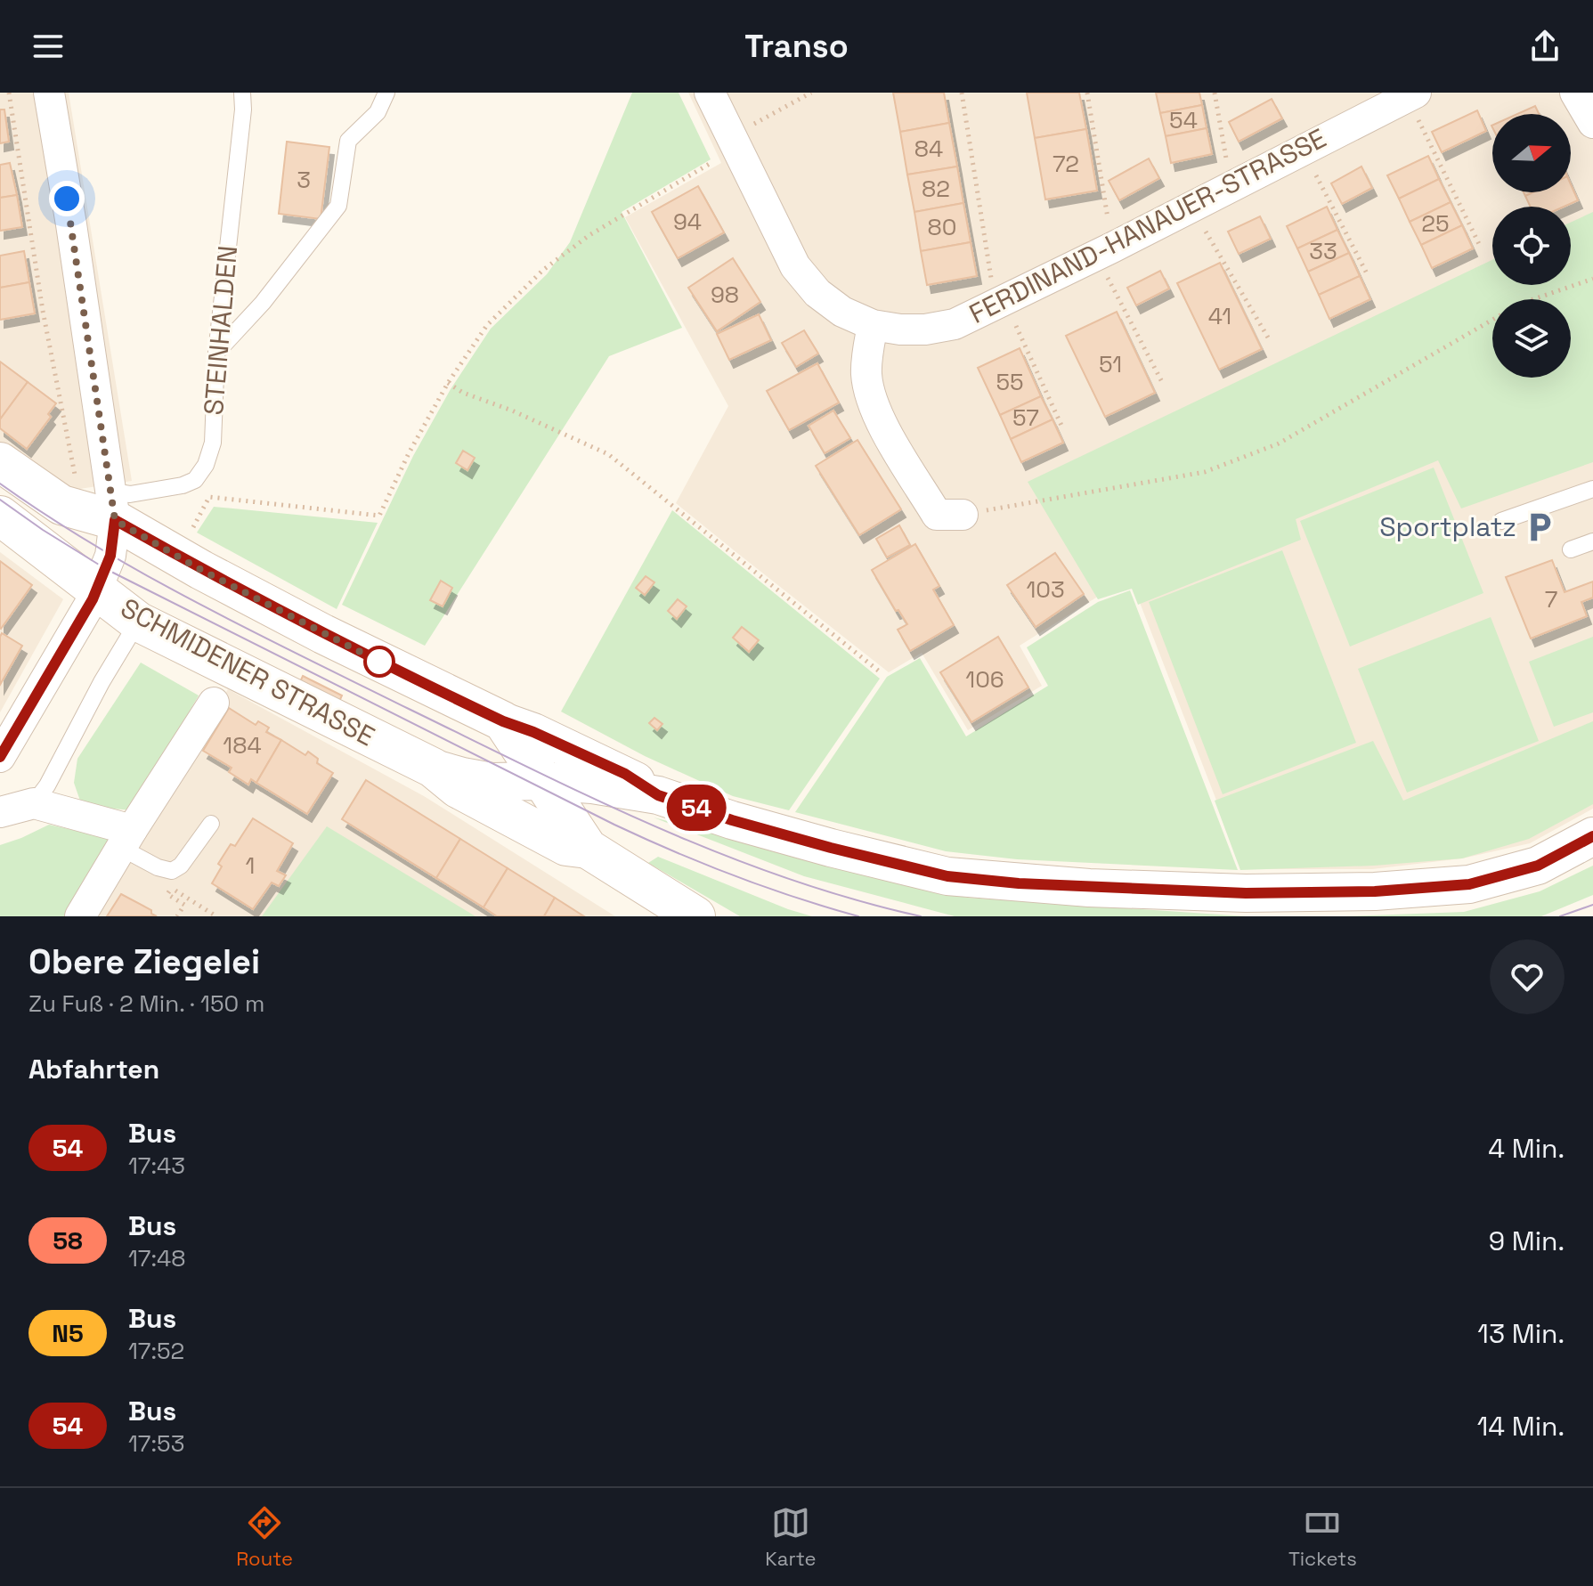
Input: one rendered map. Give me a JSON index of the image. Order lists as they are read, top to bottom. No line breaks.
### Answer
{"streets":{"main road":["SCHMIDENER STRASSE"],"street":["FERDINAND-HANAUER-STRASSE"],"lane":["STEINHALDEN"]},"places":{"parking":["Sportplatz"]},"lines":["bus line 54"],"house_numbers":["54","84","72","3","82","94","25","80","33","98","41","51","55","57","103","7","106","184","1"],"north":"right","page":{"header":"Transo","on_map":"54","heading":[["Obere Ziegelei","Zu Fuß · 2 Min. · 150 m"],"Abfahrten"],"list":[{"mark":"54","name":"Bus","note":"17:43","value":"4 Min."},{"mark":"58","name":"Bus","note":"17:48","value":"9 Min."},{"mark":"N5","name":"Bus","note":"17:52","value":"13 Min."},{"mark":"54","name":"Bus","note":"17:53","value":"14 Min."}],"tabs":["Route","Karte","Tickets"]}}
